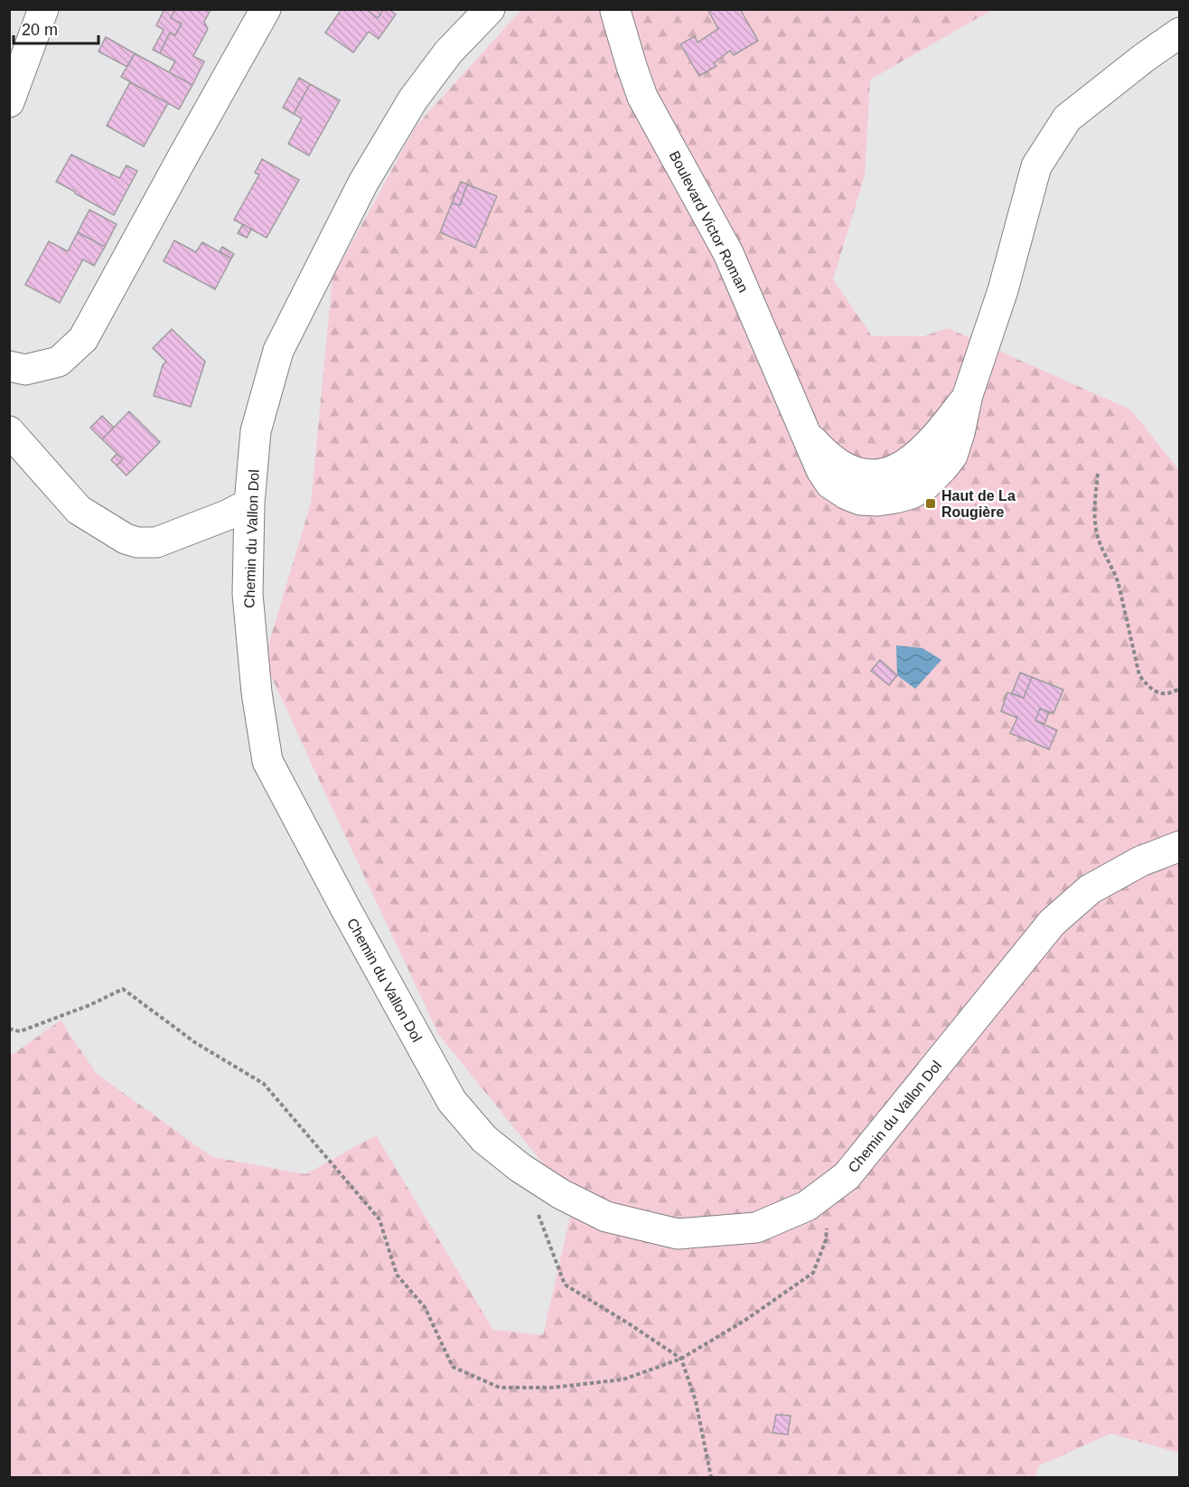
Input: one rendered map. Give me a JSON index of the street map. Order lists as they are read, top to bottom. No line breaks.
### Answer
{"streets":{"street":["Boulevard Victor Roman","Chemin du Vallon Dol"]},"places":{"transit":["Haut de La Rougière"]},"scale_bar":"20 m"}
